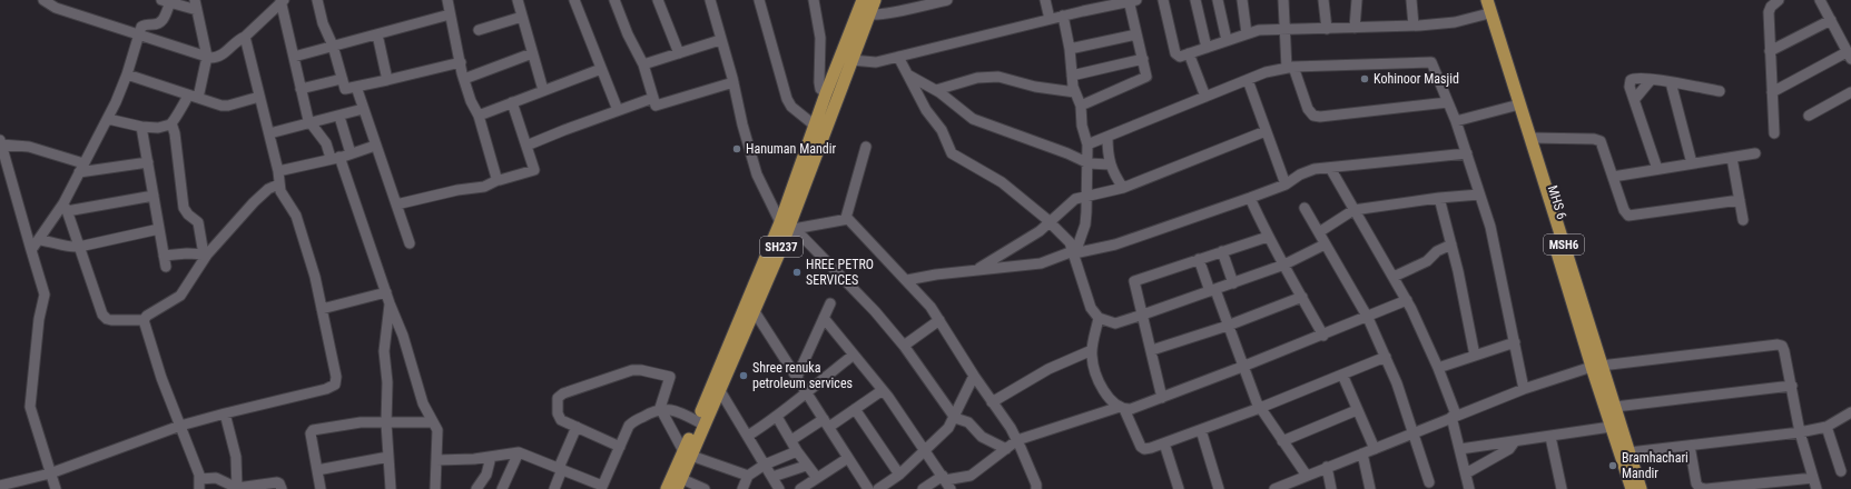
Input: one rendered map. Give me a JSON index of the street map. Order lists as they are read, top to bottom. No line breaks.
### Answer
{"streets":{"main road":["MHS 6","MSH6","SH237"]},"crossings":[["MHS 6","MSH6"]],"places":["Kohinoor Masjid","Hanuman Mandir","HREE PETRO SERVICES","Shree renuka petroleum services","Bramhachari Mandir"]}
